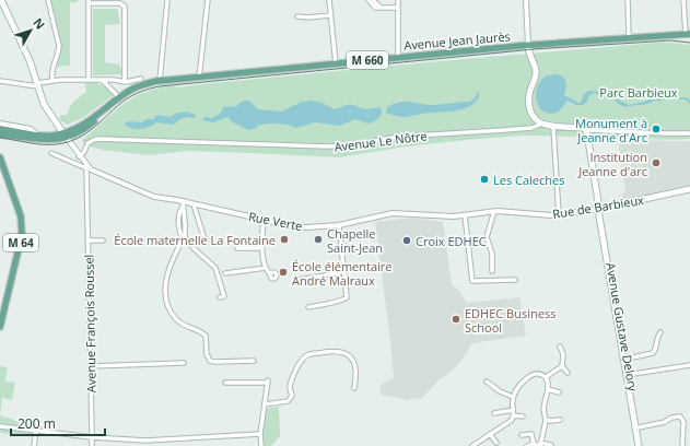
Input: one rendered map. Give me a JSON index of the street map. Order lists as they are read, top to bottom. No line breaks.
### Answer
{"streets":{"main road":["Avenue Jean Jaurès","M 660","Avenue Le Nôtre","Rue de Barbieux","M 64","Avenue Gustave Delory"],"street":["Rue Verte","Avenue François Roussel"]},"crossings":[["Avenue Jean Jaurès","M 660"],["Avenue Jean Jaurès","Rue Verte"],["M 660","Rue Verte"],["Avenue Le Nôtre","Rue Verte"],["Avenue Le Nôtre","Avenue Gustave Delory"],["Rue de Barbieux","Rue Verte"],["Rue de Barbieux","Avenue Gustave Delory"],["Rue Verte","Avenue François Roussel"]],"parks":["Parc Barbieux"],"places":["Monument à Jeanne d'Arc","Institution Jeanne d'arc","Les Caleches","École maternelle La Fontaine","Chapelle Saint-Jean","Croix EDHEC","École élémentaire André Malraux","EDHEC Business School"],"scale_bar":"200 m","north":"top right"}
